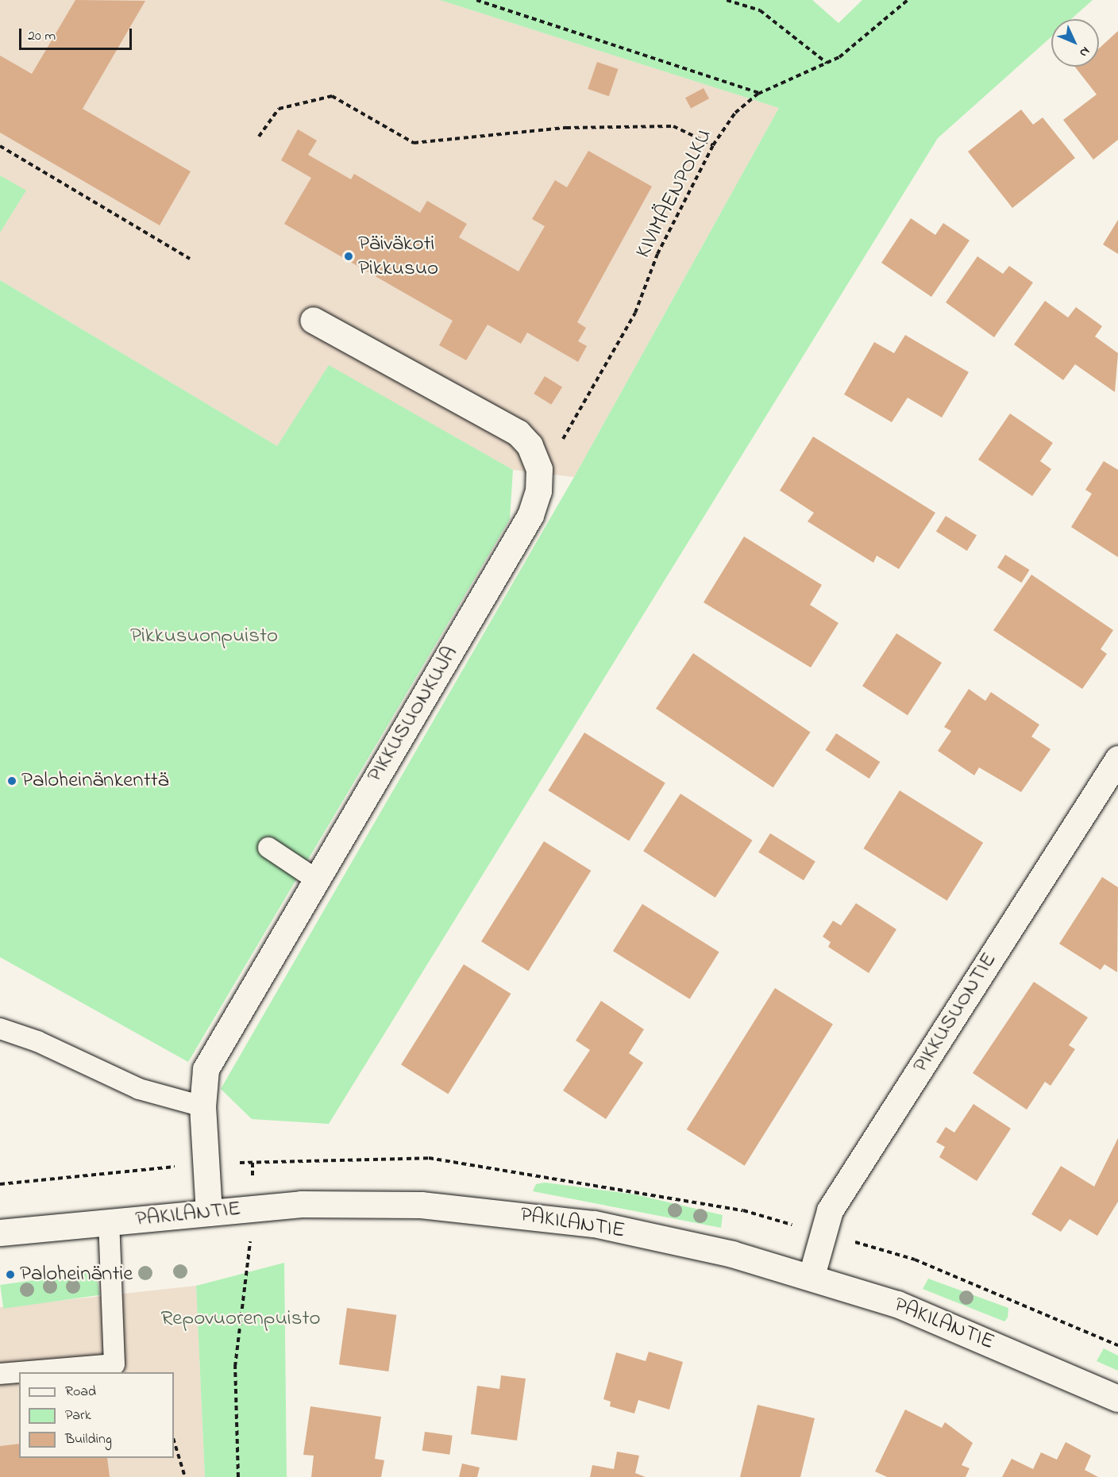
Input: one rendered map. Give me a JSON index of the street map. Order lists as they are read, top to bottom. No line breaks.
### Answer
{"streets":{"street":["PIKKUSUONKUJA","PIKKUSUONTIE","PAKILANTIE"],"path":["KIVIMÄENPOLKU"]},"crossings":[["KIVIMÄENPOLKU","PIKKUSUONKUJA"],["PIKKUSUONKUJA","PAKILANTIE"],["PIKKUSUONTIE","PAKILANTIE"]],"parks":["Pikkusuonpuisto","Repovuorenpuisto"],"places":["Päiväkoti Pikkusuo","Paloheinänkenttä","Paloheinäntie"],"legend":["Road","Park","Building"],"scale_bar":"20 m","north":"bottom right"}
